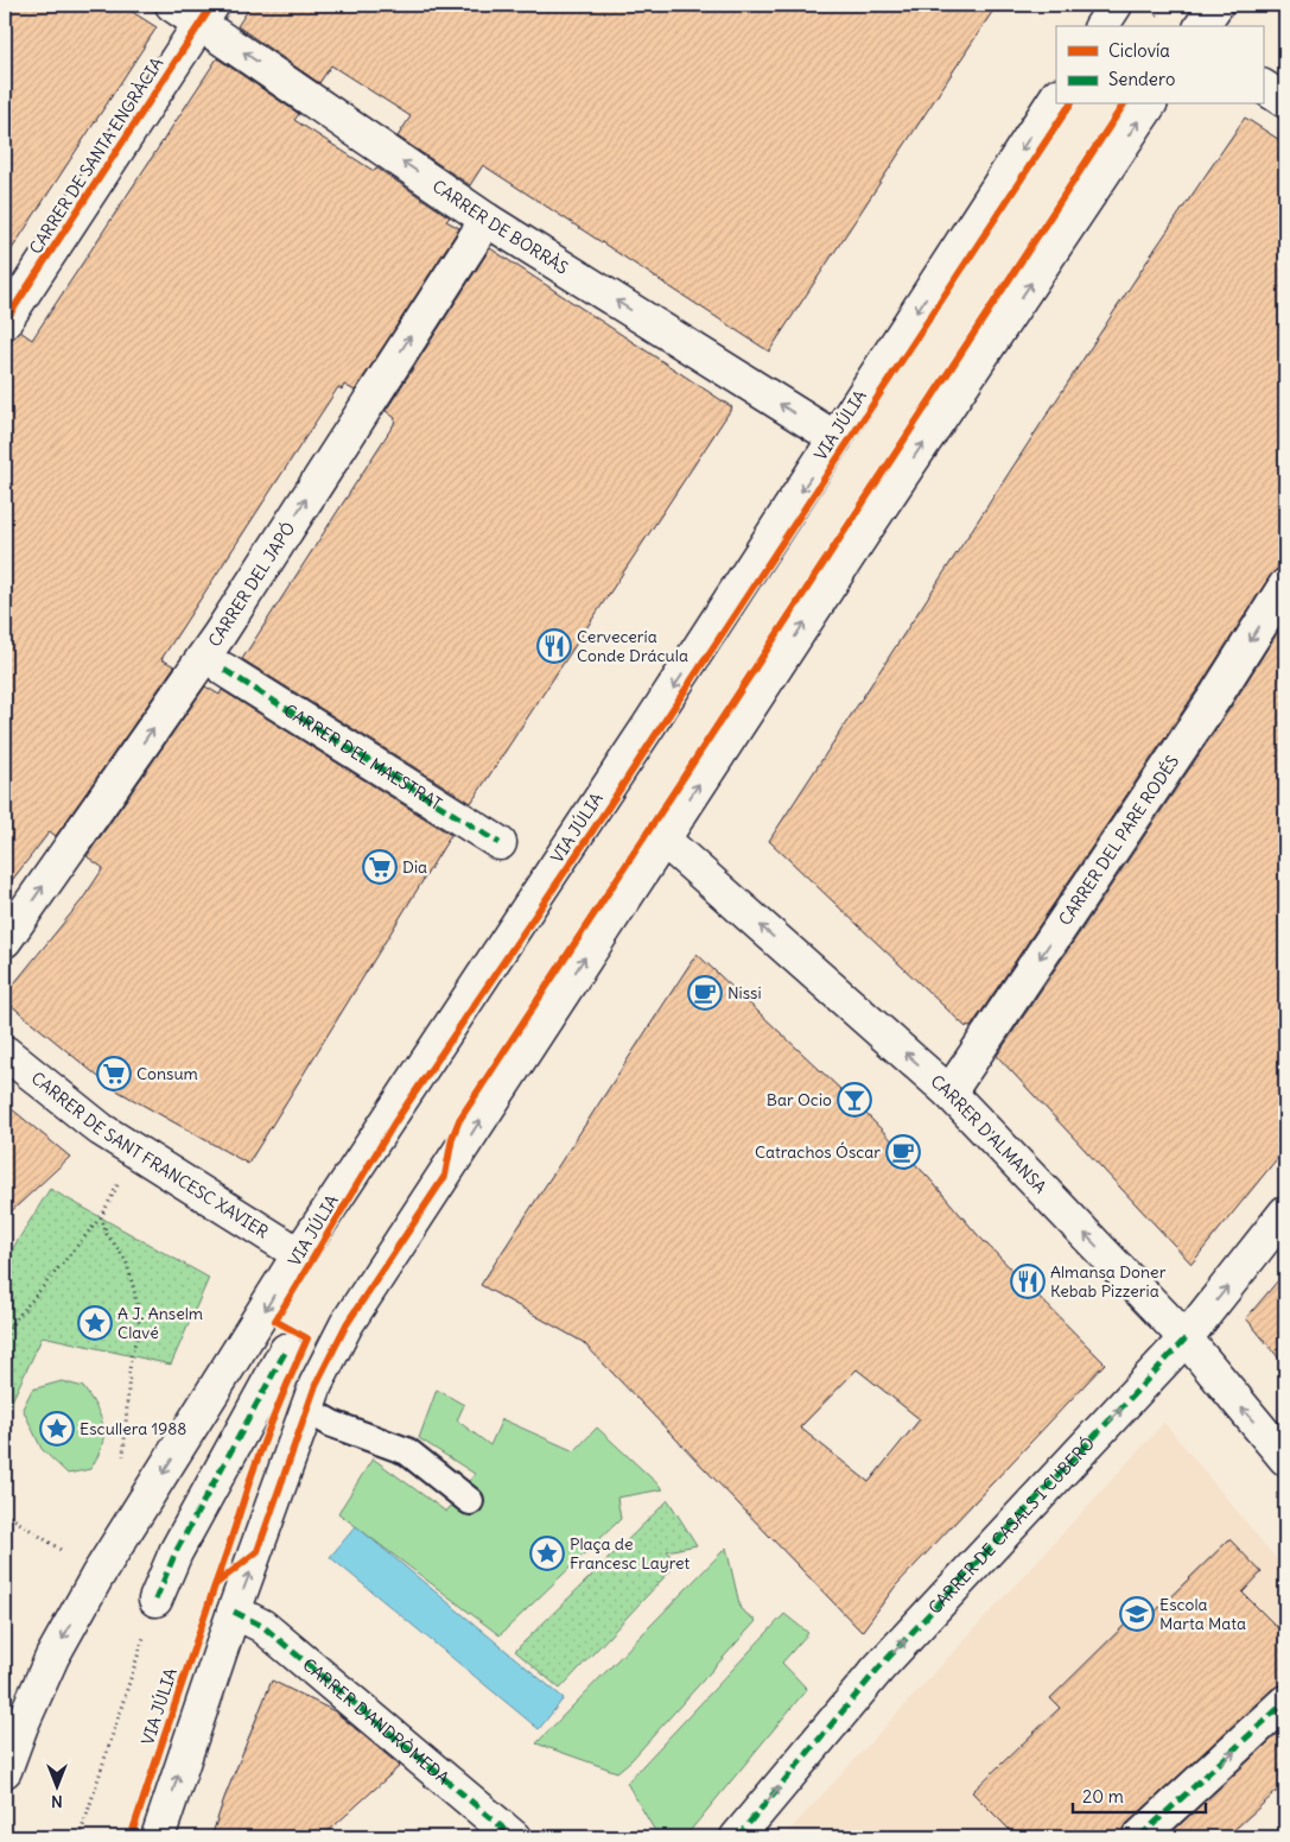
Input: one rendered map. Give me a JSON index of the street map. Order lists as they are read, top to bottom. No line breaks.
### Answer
{"streets":{"street":["CARRER DE SANTA ENGRÀCIA","CARRER DE BORRÀS","VIA JÚLIA","CARRER DEL JAPÓ","CARRER DEL MAESTRAT","CARRER DEL PARE RODÉS","CARRER D'ALMANSA","CARRER DE SANT FRANCESC XAVIER","CARRER DE CASALS I CUBERÓ","CARRER D'ANDRÒMEDA"]},"crossings":[["CARRER DE SANTA ENGRÀCIA","CARRER DE BORRÀS"],["CARRER DE BORRÀS","VIA JÚLIA"],["CARRER DE BORRÀS","CARRER DEL JAPÓ"],["VIA JÚLIA","CARRER DE SANT FRANCESC XAVIER"],["CARRER DEL PARE RODÉS","CARRER D'ALMANSA"],["CARRER D'ALMANSA","CARRER DE CASALS I CUBERÓ"]],"one_way":["CARRER DE BORRÀS","CARRER DEL JAPÓ","CARRER DEL PARE RODÉS","CARRER D'ALMANSA","CARRER DE CASALS I CUBERÓ"],"places":{"restaurant":["Cervecería Conde Drácula","Almansa Doner Kebab Pizzeria"],"supermarket":["Dia","Consum"],"cafe":["Nissi","Catrachos Óscar"],"bar":["Bar Ocio"],"place":["A J. Anselm Clavé","Escullera 1988","Plaça de Francesc Layret"],"school or university":["Escola Marta Mata"]},"legend":["Ciclovía","Sendero"],"scale_bar":"20 m","north":"bottom"}
